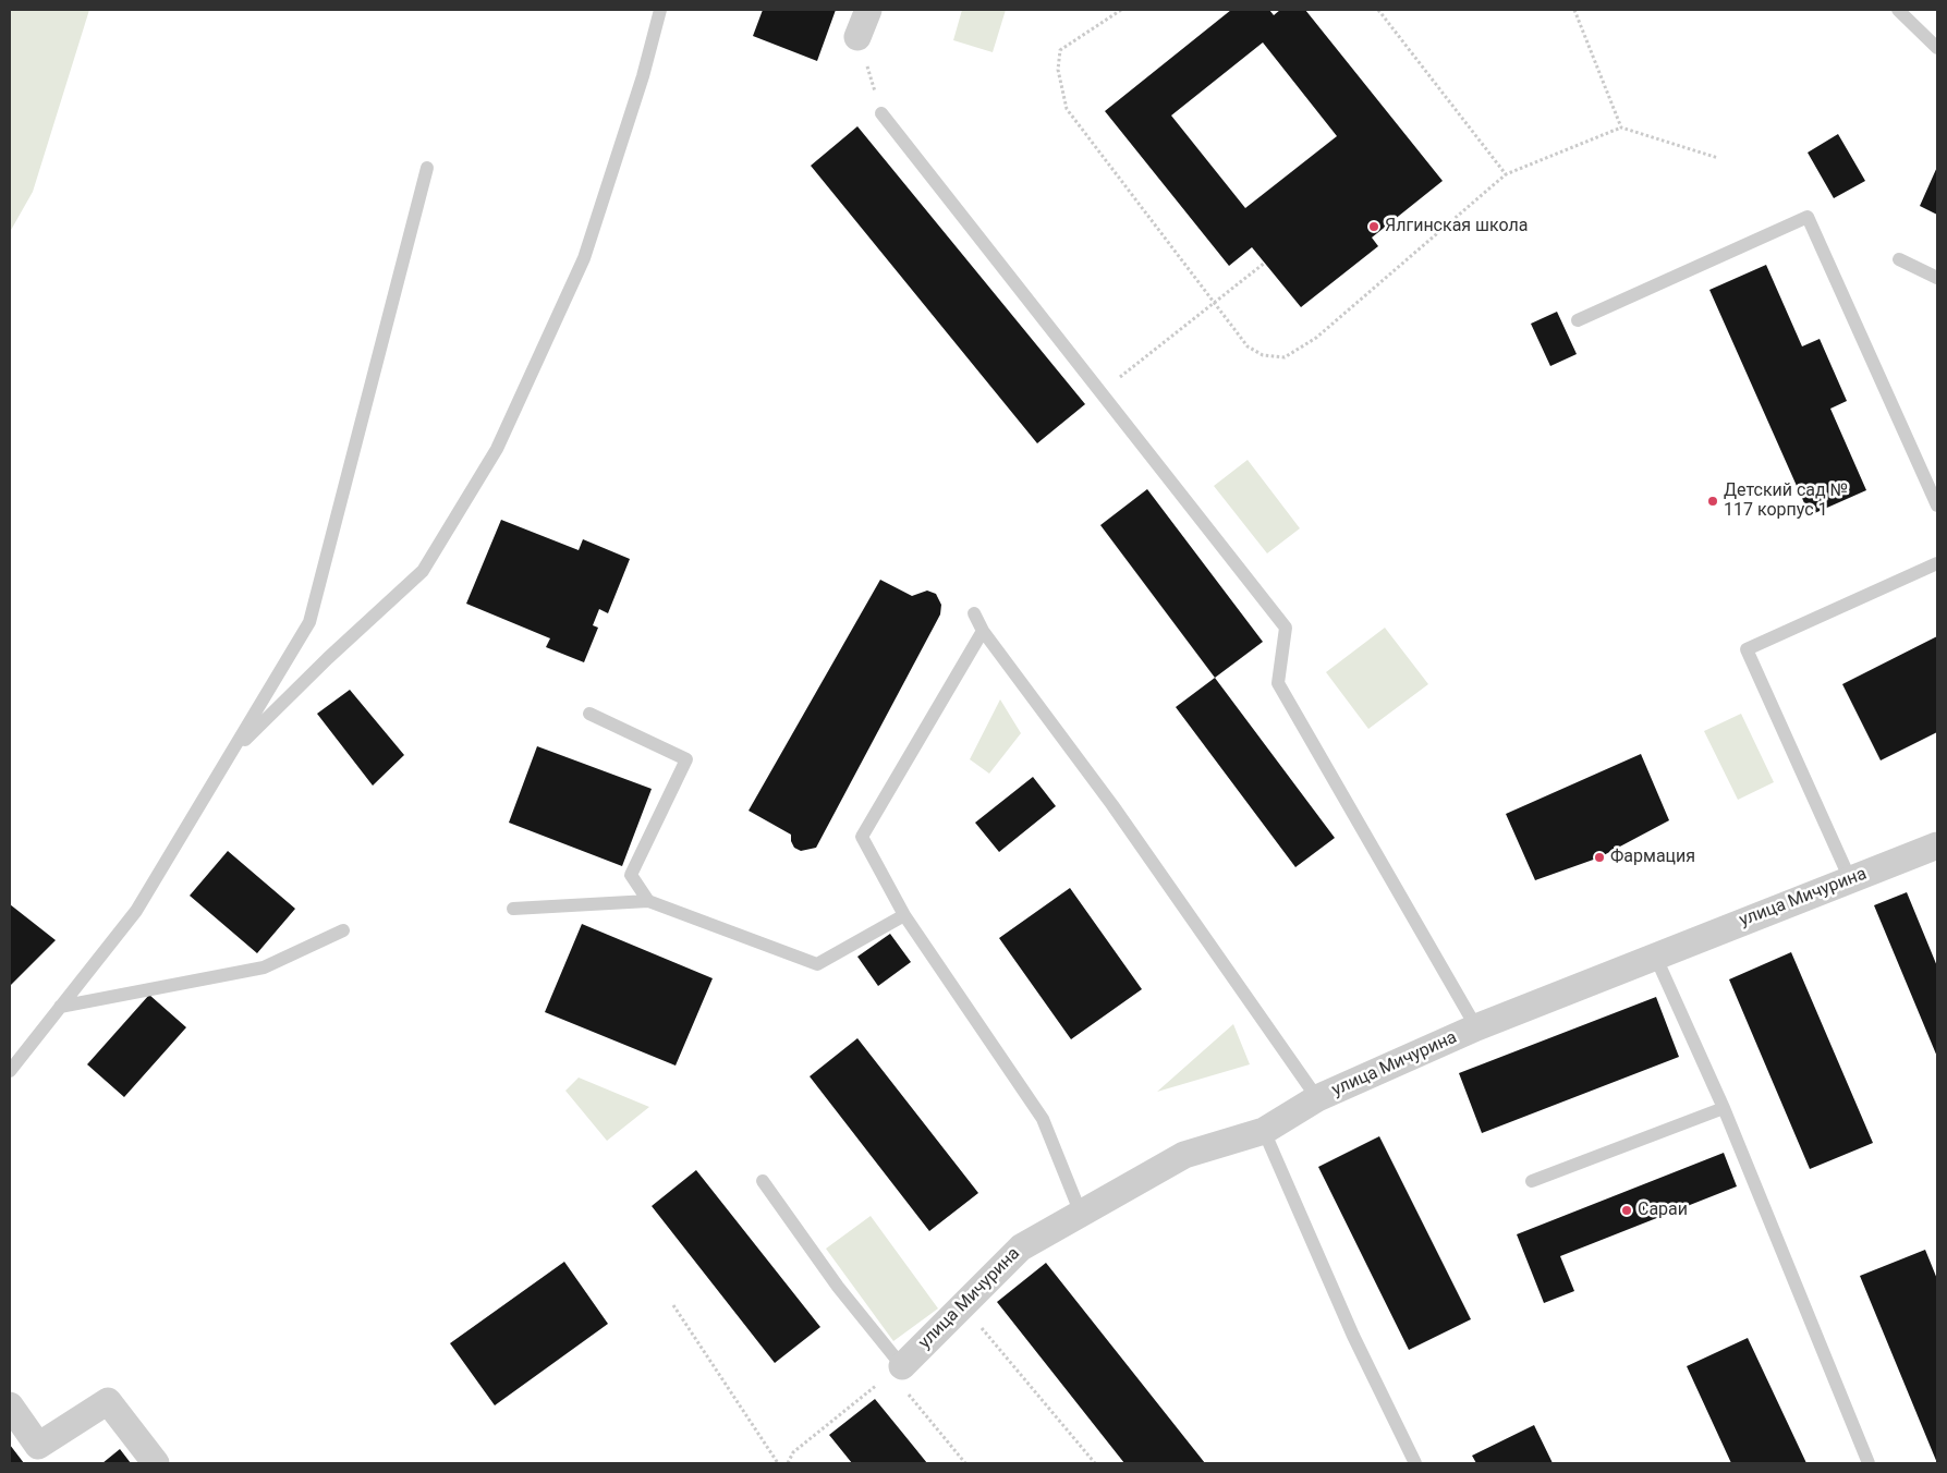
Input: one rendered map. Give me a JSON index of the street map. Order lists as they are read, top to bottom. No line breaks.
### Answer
{"streets":{"street":["улица Мичурина"]},"places":["Ялгинская школа","Детский сад № 117 корпус 1","Фармация","Сараи"]}
